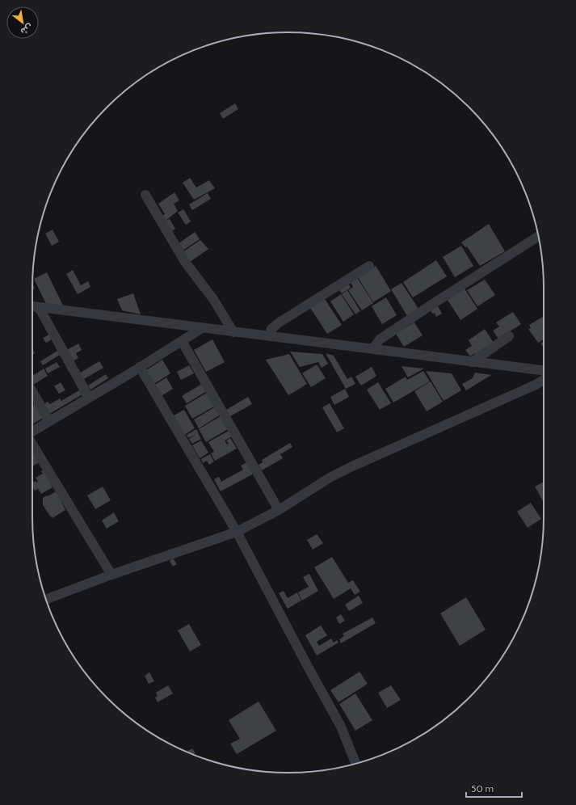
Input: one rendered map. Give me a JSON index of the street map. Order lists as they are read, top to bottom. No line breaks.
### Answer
{"scale_bar":"50 m","north":"bottom right"}
